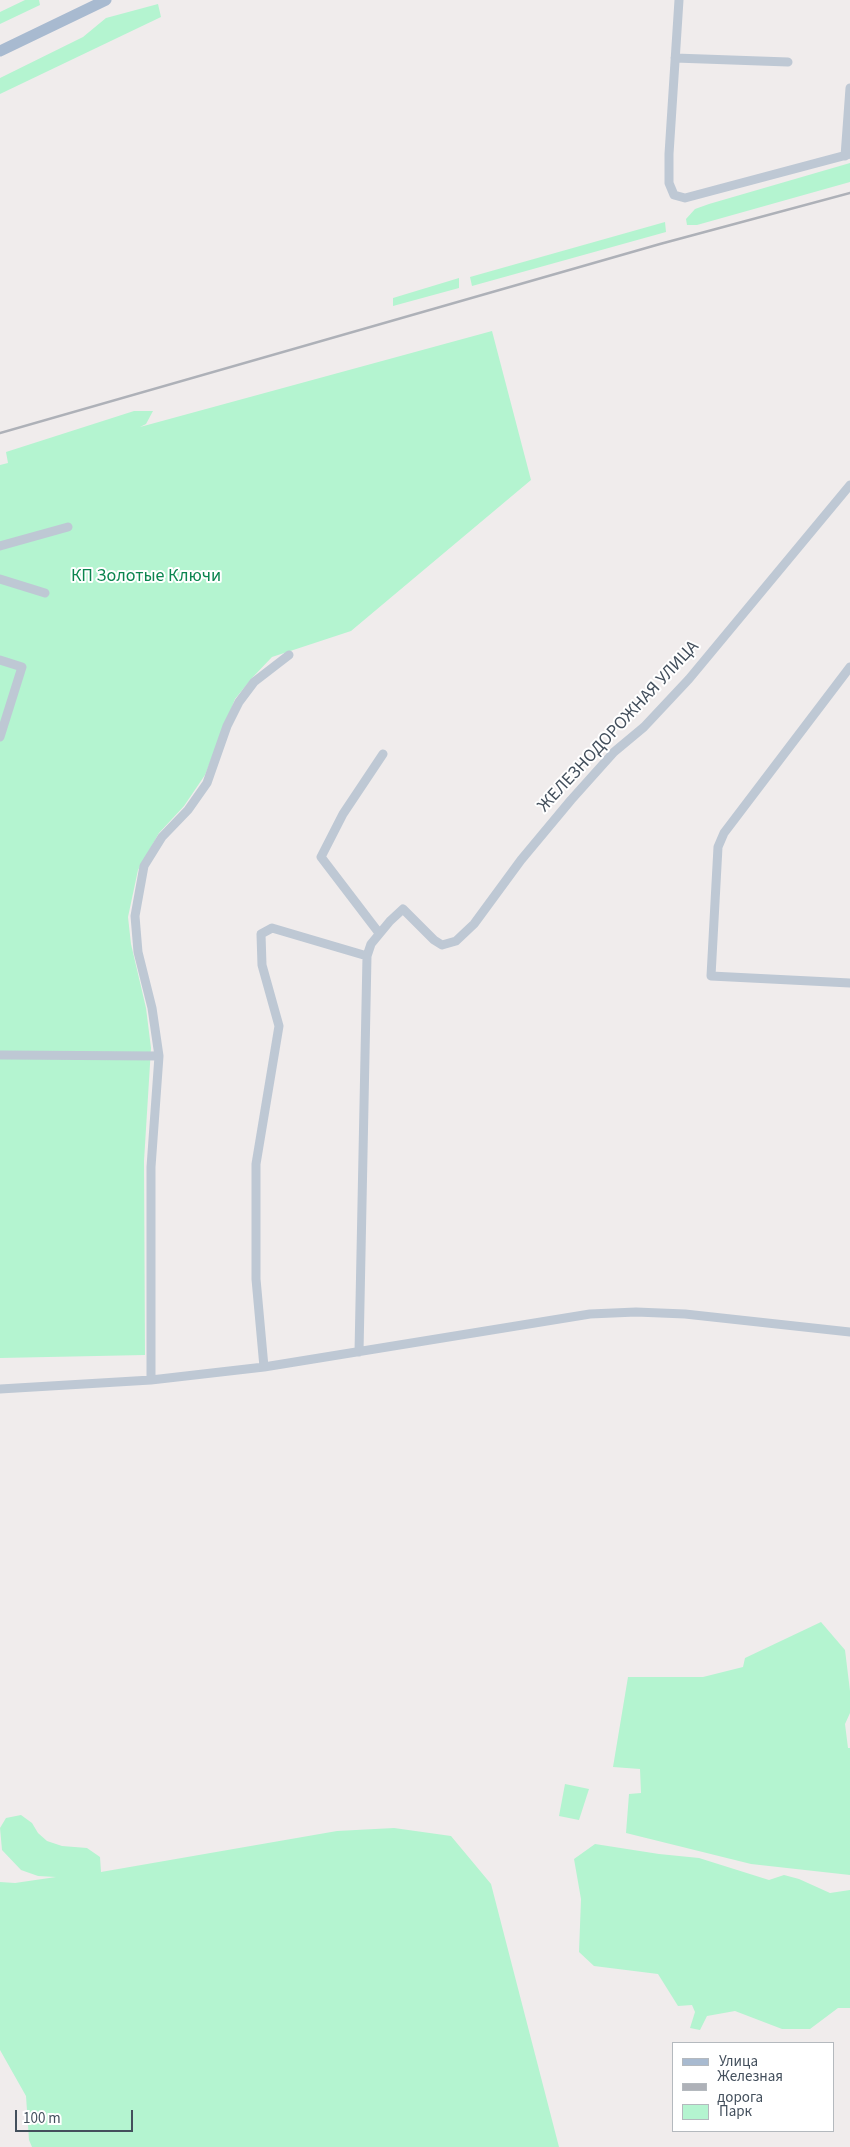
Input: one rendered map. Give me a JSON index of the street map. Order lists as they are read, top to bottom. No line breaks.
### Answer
{"streets":{"street":["ЖЕЛЕЗНОДОРОЖНАЯ УЛИЦА"]},"parks":["КП Золотые Ключи"],"legend":["Улица","Железная дорога","Парк"],"scale_bar":"100 m"}
